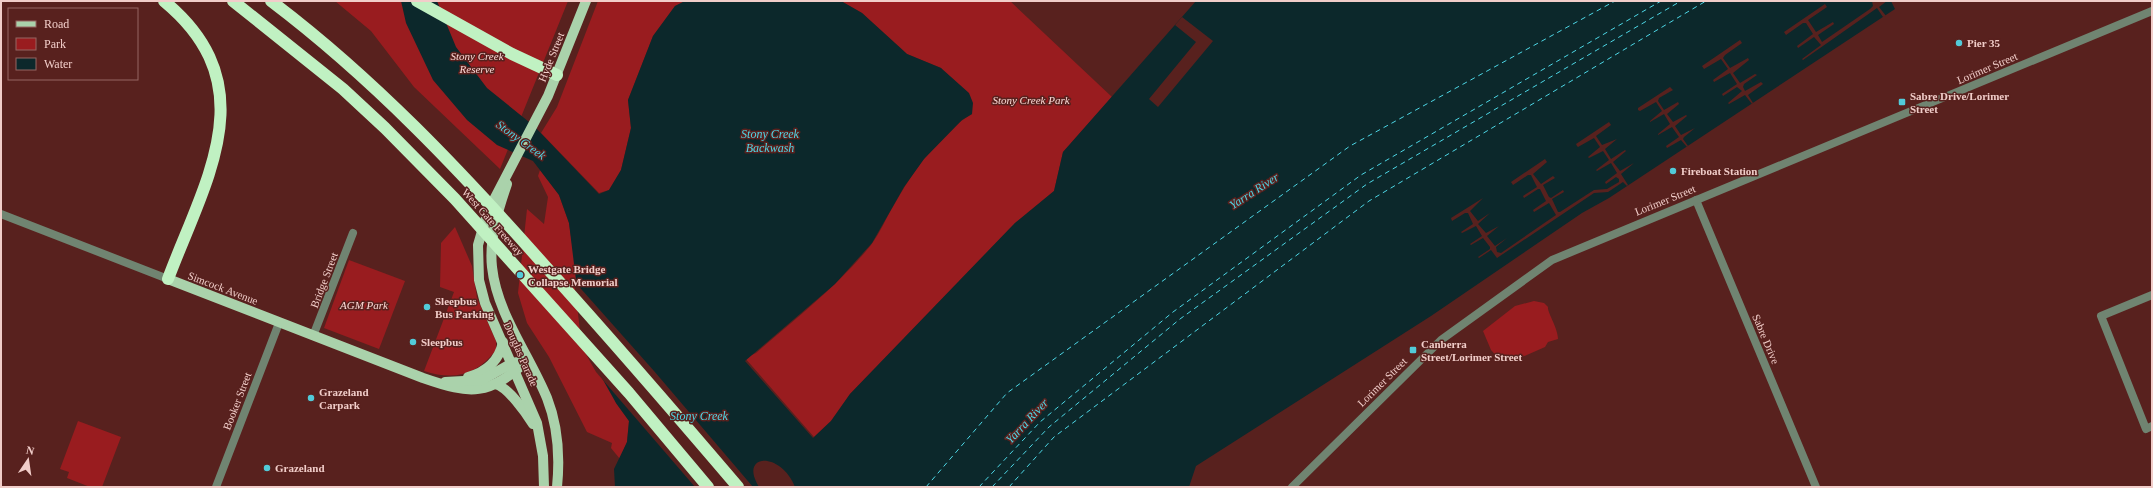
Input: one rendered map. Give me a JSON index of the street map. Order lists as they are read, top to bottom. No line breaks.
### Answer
{"streets":{"highway":["West Gate Freeway"],"main road":["Hyde Street","Simcock Avenue","Douglas Parade"],"street":["Lorimer Street","Bridge Street","Sabre Drive","Booker Street"]},"crossings":[["Hyde Street","Douglas Parade"],["Lorimer Street","Sabre Drive"],["Bridge Street","Simcock Avenue"],["Simcock Avenue","Douglas Parade"],["Simcock Avenue","Booker Street"]],"water":["Stony Creek Backwash","Stony Creek","Yarra River"],"parks":["Stony Creek Reserve","Stony Creek Park","AGM Park"],"places":{"other":["Pier 35","Fireboat Station","Westgate Bridge Collapse Memorial","Sleepbus Bus Parking","Sleepbus","Grazeland Carpark","Grazeland"],"transit":["Sabre Drive/Lorimer Street","Canberra Street/Lorimer Street"]},"legend":["Road","Park","Water"],"north":"top"}
